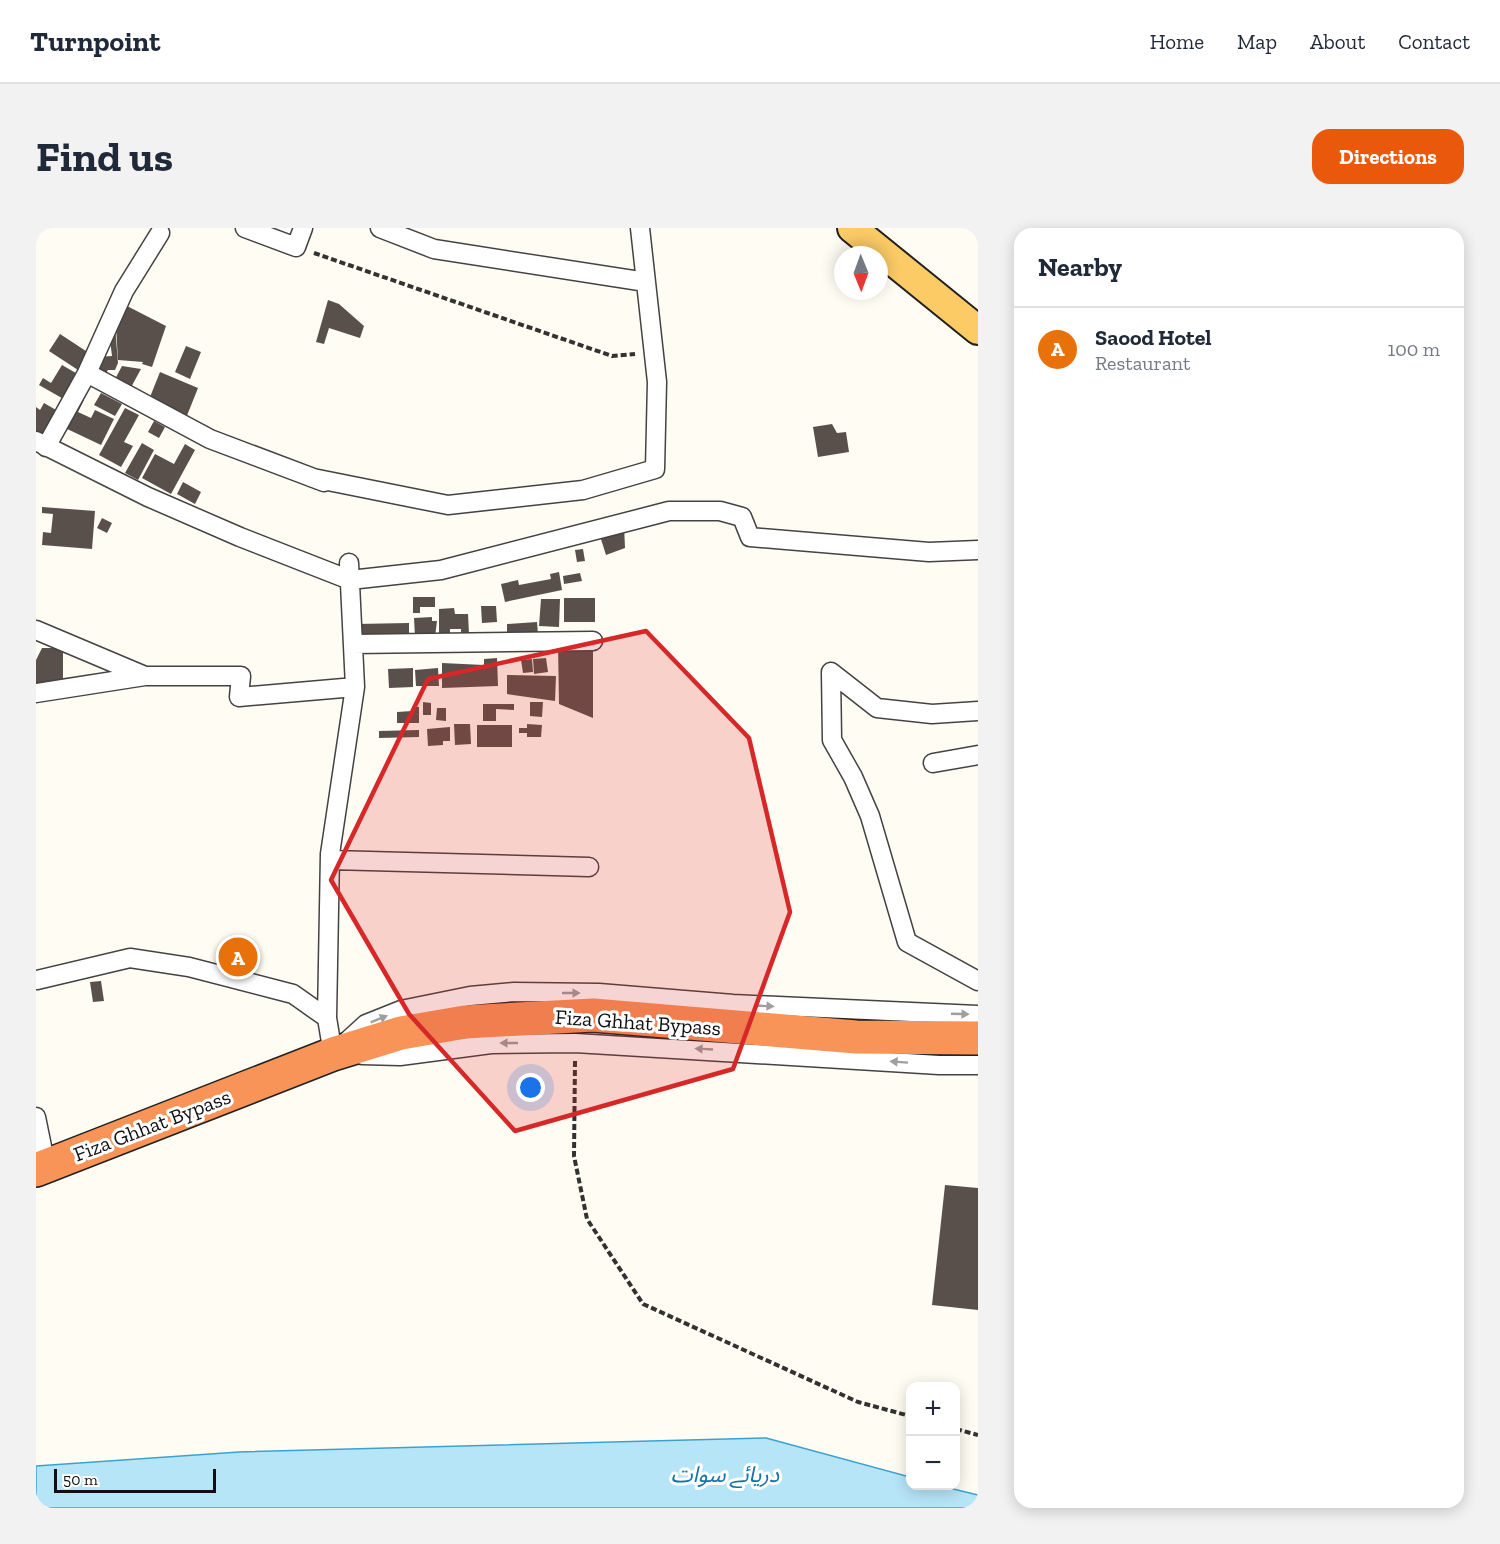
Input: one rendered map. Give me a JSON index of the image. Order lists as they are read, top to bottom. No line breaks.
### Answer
{"streets":{"highway":["Fiza Ghhat Bypass"]},"water":["دریائے سوات"],"scale_bar":"50 m","north":"bottom","page":{"header":"Turnpoint","nav":["Home","Map","About","Contact"],"buttons":"Directions","title":"Find us","heading":"Nearby","list":[{"mark":"A","name":"Saood Hotel","note":"Restaurant","value":"100 m"}],"pins":"A","map_buttons":["+","−"],"scale":"50 m"}}
